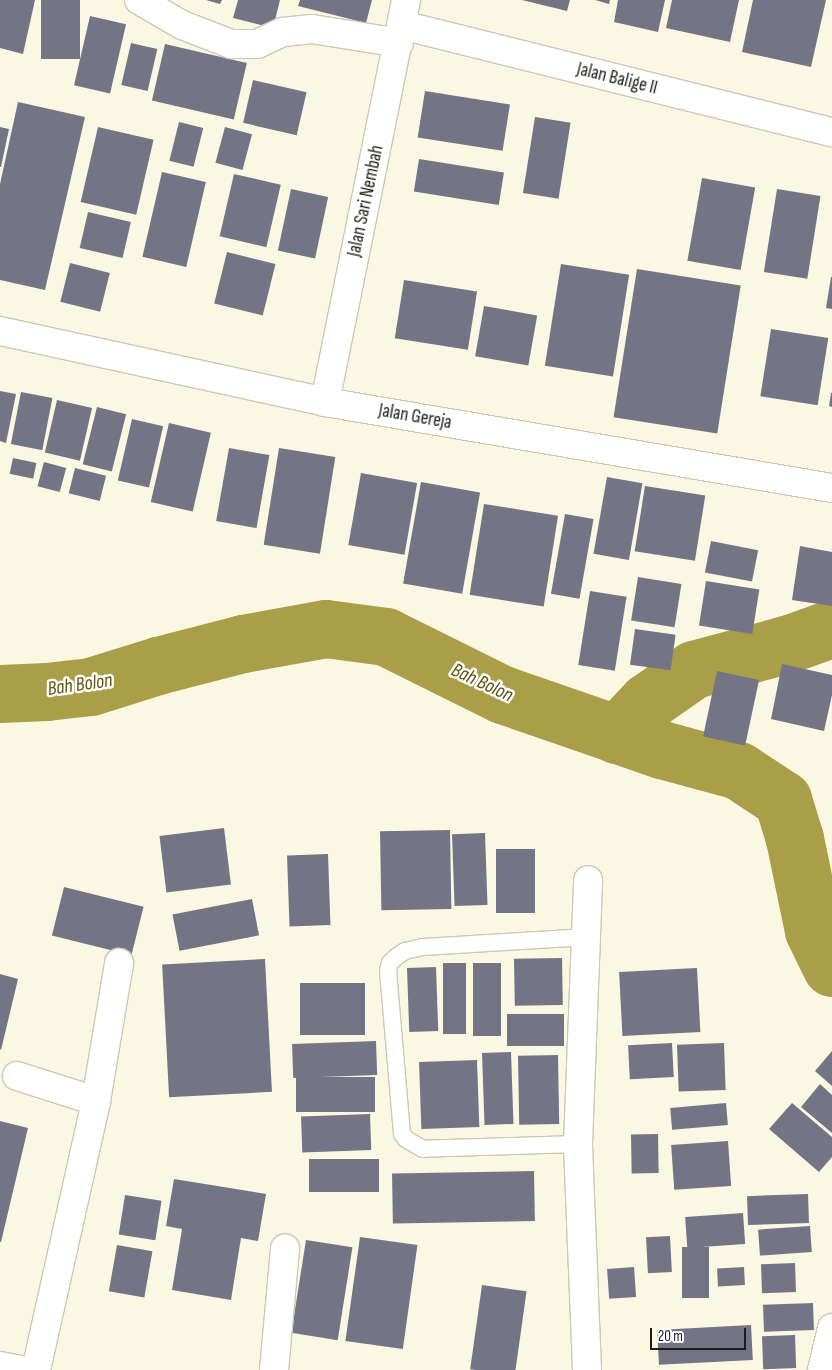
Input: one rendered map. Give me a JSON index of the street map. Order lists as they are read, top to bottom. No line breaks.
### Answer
{"streets":{"street":["Jalan Balige II","Jalan Sari Nembah","Jalan Gereja"]},"crossings":[["Jalan Balige II","Jalan Sari Nembah"],["Jalan Sari Nembah","Jalan Gereja"]],"water":["Bah Bolon"],"scale_bar":"20 m"}
